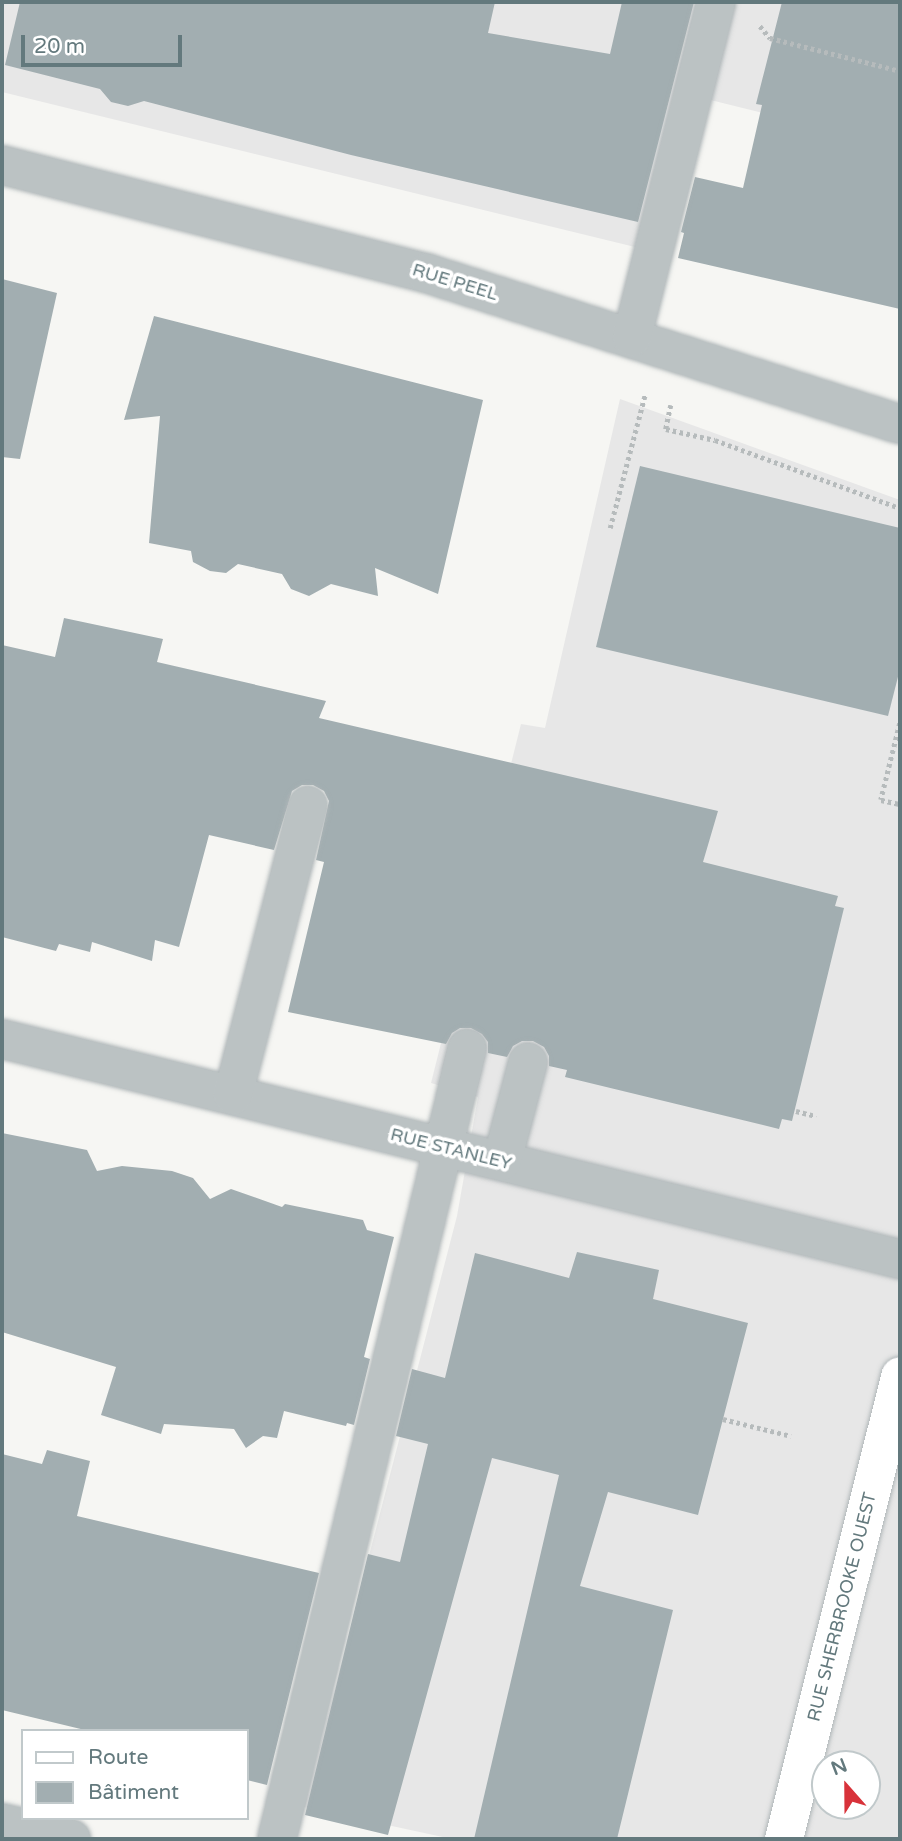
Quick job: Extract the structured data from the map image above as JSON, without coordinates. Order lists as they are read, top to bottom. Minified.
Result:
{"streets":{"main road":["RUE SHERBROOKE OUEST"],"street":["RUE PEEL","RUE STANLEY"]},"legend":["Route","Bâtiment"],"scale_bar":"20 m","north":"top"}
